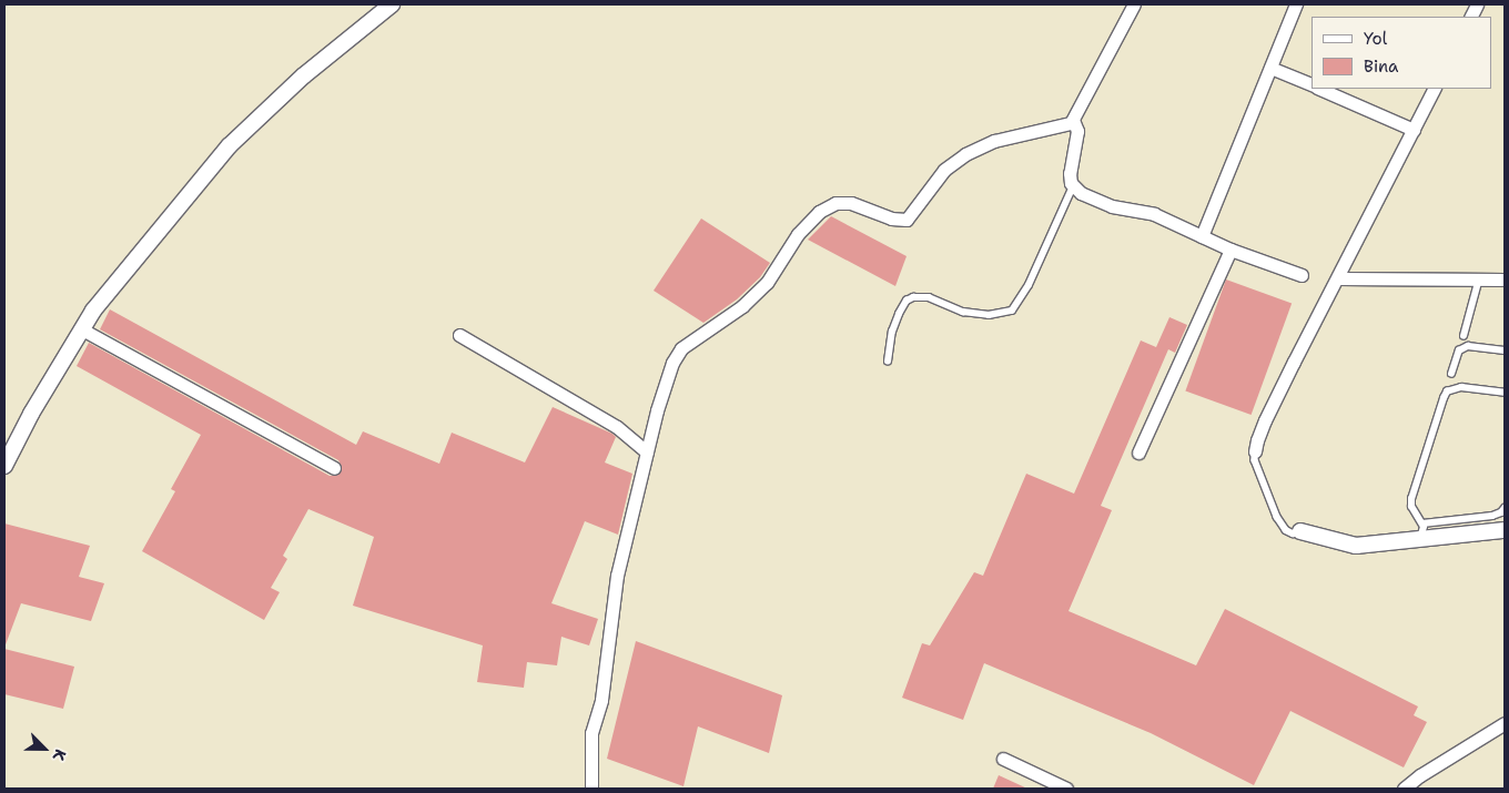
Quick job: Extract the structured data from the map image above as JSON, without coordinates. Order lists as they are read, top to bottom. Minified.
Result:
{"legend":["Yol","Bina"],"north":"bottom right"}
